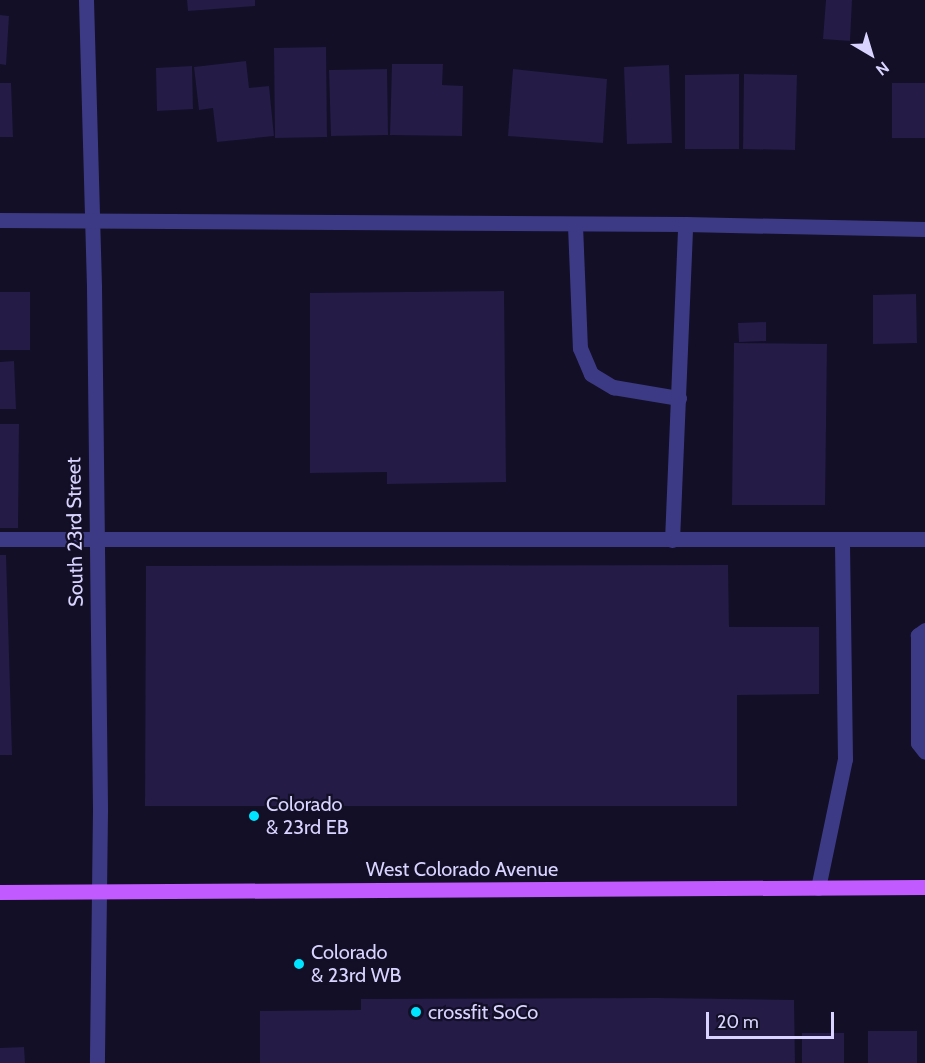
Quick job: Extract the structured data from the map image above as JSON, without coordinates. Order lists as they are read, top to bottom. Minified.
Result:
{"streets":{"main road":["West Colorado Avenue"],"street":["South 23rd Street"]},"crossings":[["South 23rd Street","West Colorado Avenue"]],"places":["Colorado & 23rd EB","Colorado & 23rd WB","crossfit SoCo"],"scale_bar":"20 m","north":"bottom right"}
